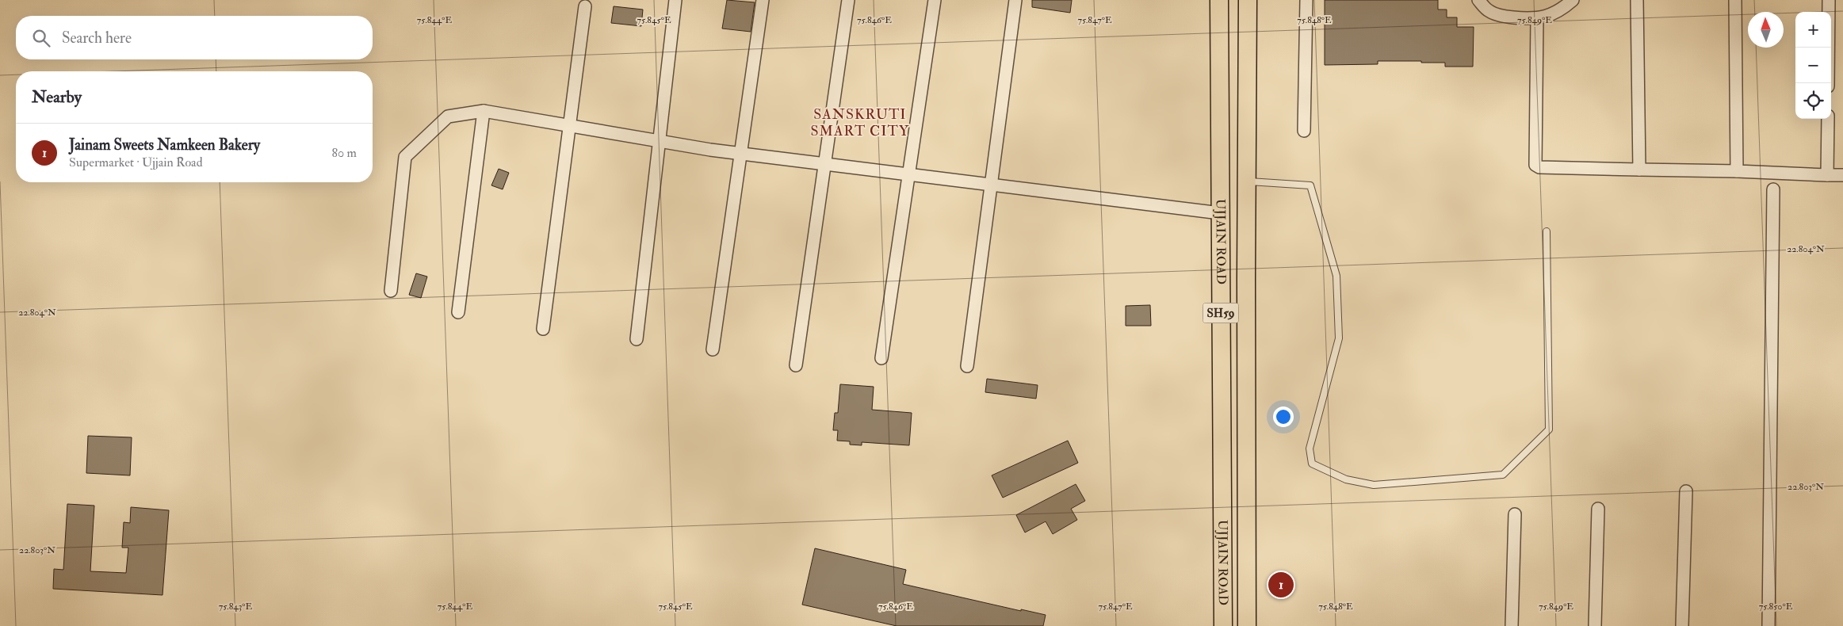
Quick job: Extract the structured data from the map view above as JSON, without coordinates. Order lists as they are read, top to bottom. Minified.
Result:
{"streets":{"main road":["UJJAIN ROAD","SH59"]},"districts":["SANSKRUTI SMART CITY"],"north":"top","page":{"map_buttons":["+","−"],"search":"Search here","heading":"Nearby","list":[{"mark":"1","name":"Jainam Sweets Namkeen Bakery","note":"Supermarket · Ujjain Road","value":"80 m"}],"pins":"1"},"coordinates":["75.844°E","75.845°E","75.846°E","75.847°E","75.848°E","75.849°E","22.804°N","22.803°N","75.843°E","75.850°E"]}
